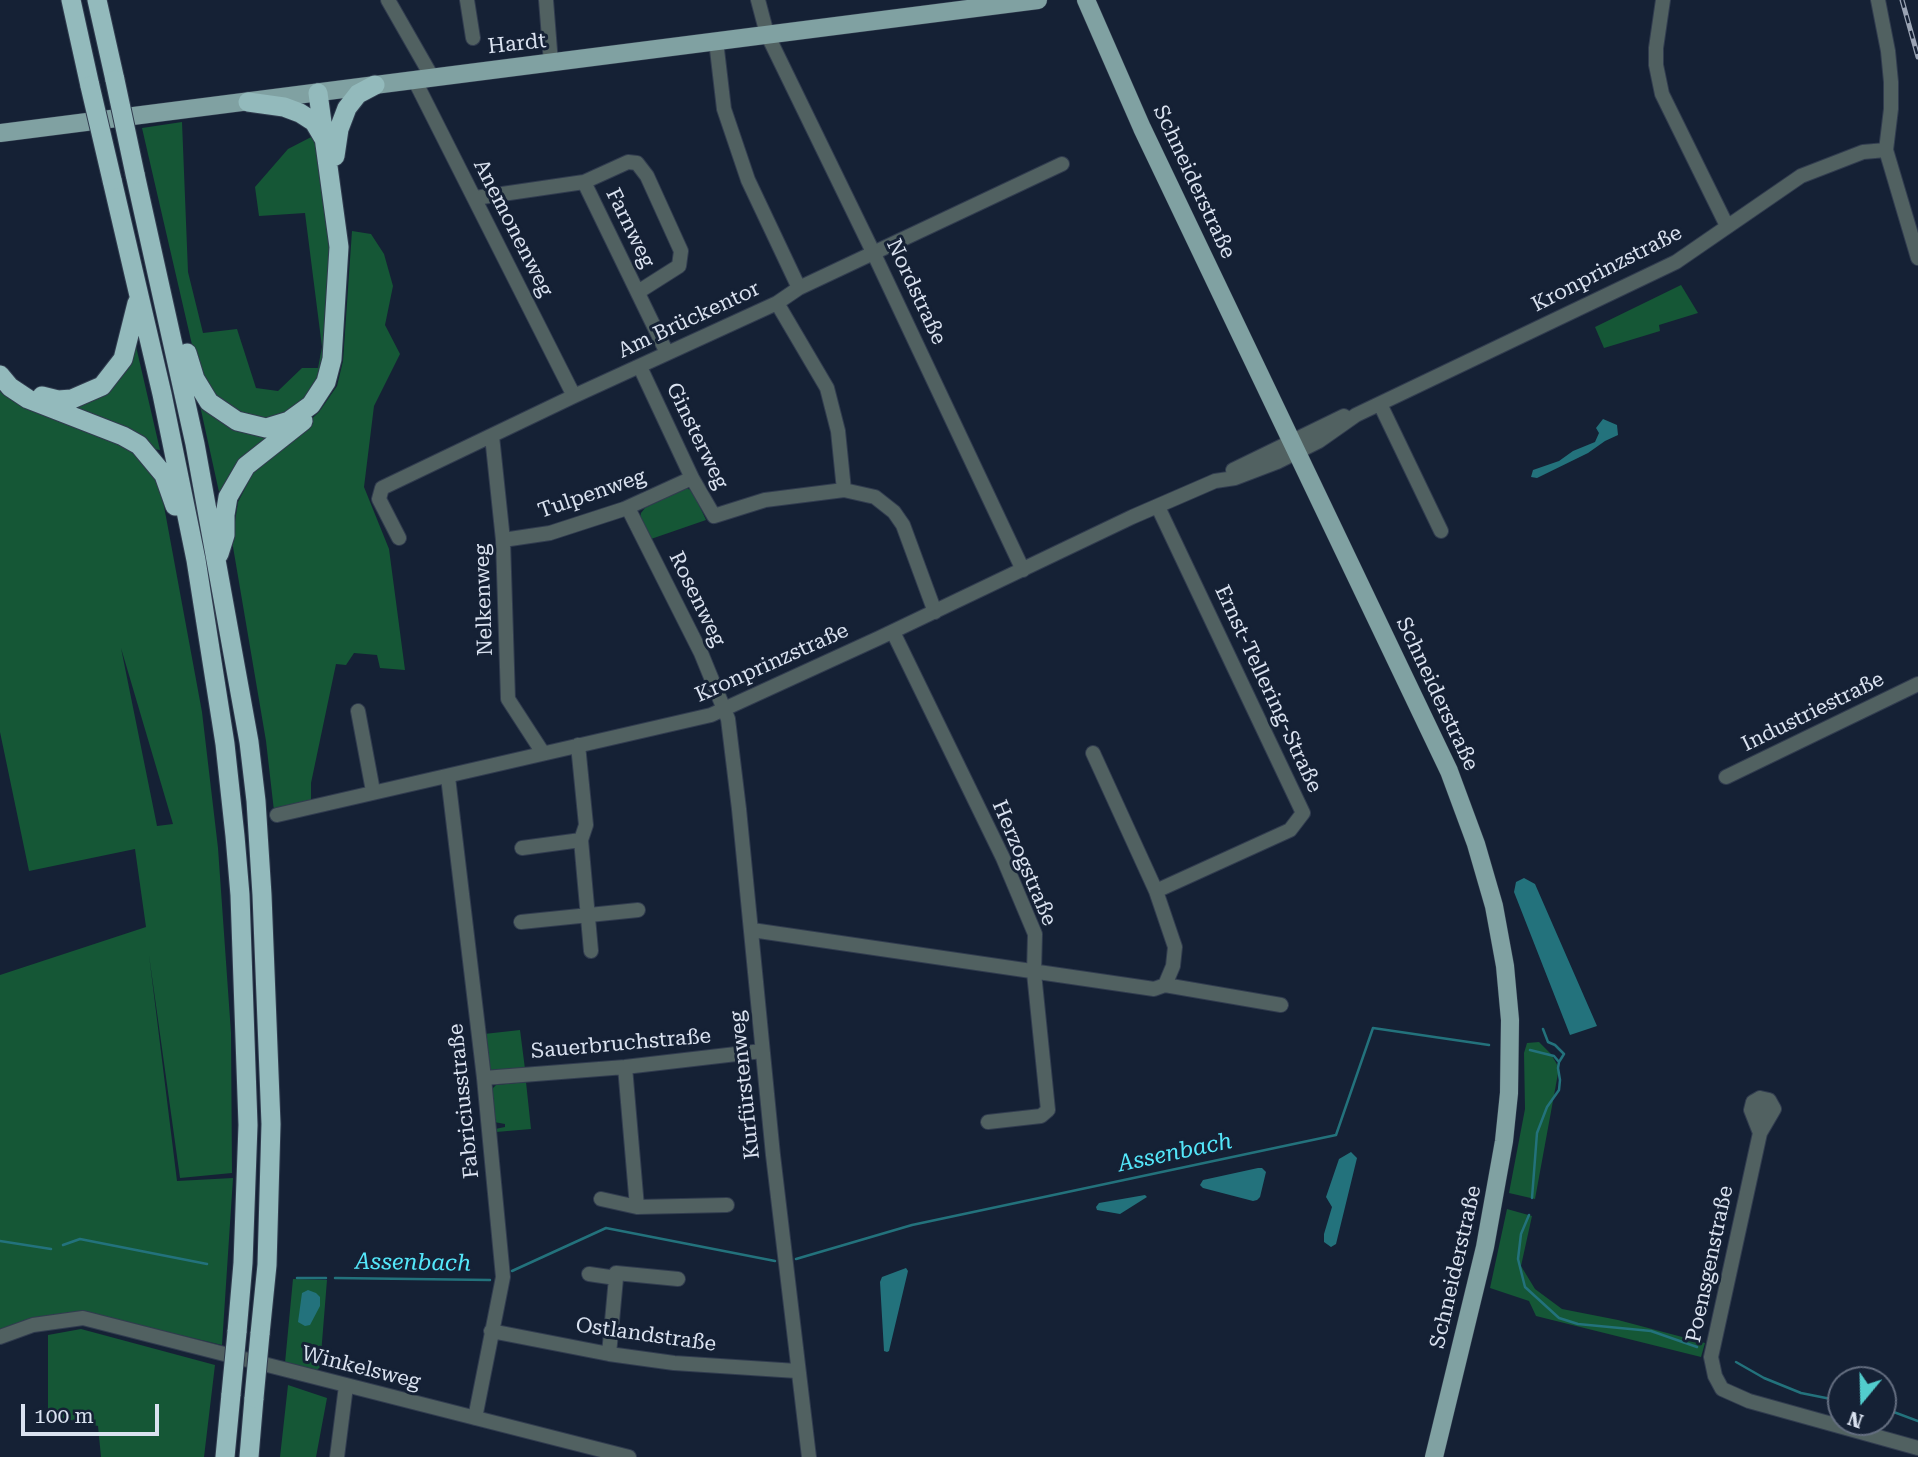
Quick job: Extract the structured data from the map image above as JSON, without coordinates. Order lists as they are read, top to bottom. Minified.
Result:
{"streets":{"main road":["Hardt","Schneiderstraße"],"street":["Anemonenweg","Farnweg","Kronprinzstraße","Nordstraße","Am Brückentor","Ginsterweg","Tulpenweg","Rosenweg","Nelkenweg","Ernst-Tellering-Straße","Industriestraße","Herzogstraße","Sauerbruchstraße","Kurfürstenweg","Fabriciusstraße","Poensgenstraße","Ostlandstraße","Winkelsweg"]},"crossings":[["Hardt","Anemonenweg"],["Hardt","Nordstraße"],["Schneiderstraße","Kronprinzstraße"],["Anemonenweg","Farnweg"],["Anemonenweg","Am Brückentor"],["Farnweg","Am Brückentor"],["Kronprinzstraße","Nordstraße"],["Kronprinzstraße","Rosenweg"],["Kronprinzstraße","Nelkenweg"],["Kronprinzstraße","Ernst-Tellering-Straße"],["Kronprinzstraße","Herzogstraße"],["Kronprinzstraße","Kurfürstenweg"],["Kronprinzstraße","Fabriciusstraße"],["Nordstraße","Am Brückentor"],["Am Brückentor","Ginsterweg"],["Am Brückentor","Nelkenweg"],["Ginsterweg","Tulpenweg"],["Tulpenweg","Rosenweg"],["Tulpenweg","Nelkenweg"],["Rosenweg","Kurfürstenweg"],["Sauerbruchstraße","Kurfürstenweg"],["Sauerbruchstraße","Fabriciusstraße"],["Kurfürstenweg","Ostlandstraße"],["Fabriciusstraße","Ostlandstraße"],["Fabriciusstraße","Winkelsweg"]],"water":["Assenbach"],"scale_bar":"100 m","north":"bottom"}
